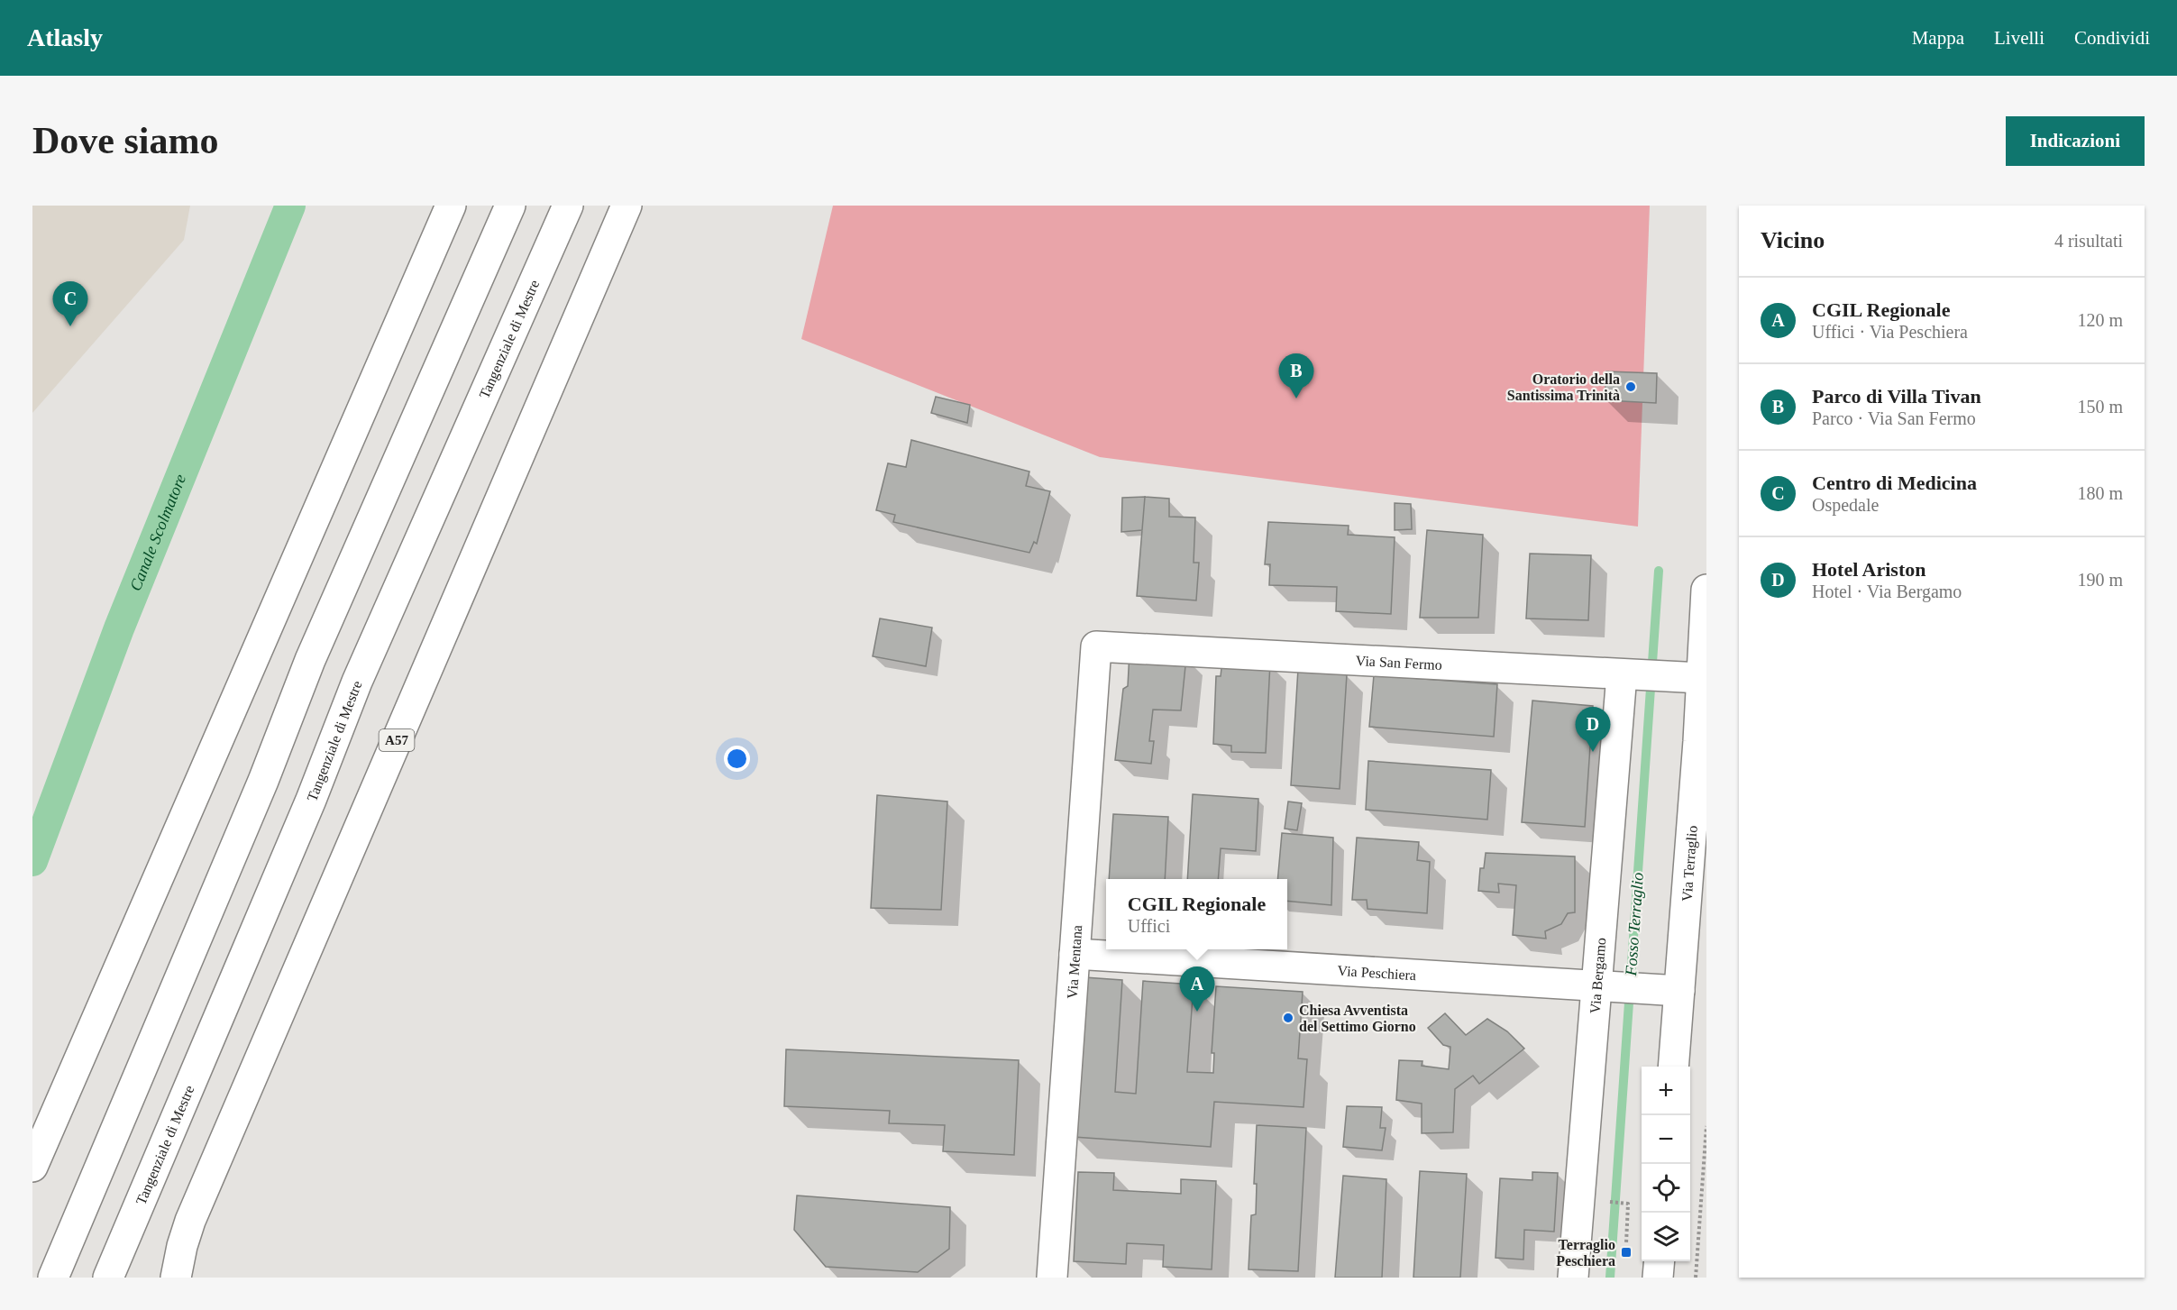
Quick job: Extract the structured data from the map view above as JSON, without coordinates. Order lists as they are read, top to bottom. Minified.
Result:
{"streets":{"main road":["Tangenziale di Mestre","Via San Fermo","A57","Via Terraglio","Via Mentana","Via Peschiera","Via Bergamo"]},"crossings":[["Via San Fermo","Via Terraglio"],["Via San Fermo","Via Mentana"],["Via San Fermo","Via Bergamo"],["Via Terraglio","Via Peschiera"],["Via Mentana","Via Peschiera"],["Via Peschiera","Via Bergamo"]],"water":["Canale Scolmatore","Fosso Terraglio"],"places":{"other":["Oratorio della Santissima Trinità","Chiesa Avventista del Settimo Giorno"],"transit":["Terraglio Peschiera"]},"page":{"header":"Atlasly","nav":["Mappa","Livelli","Condividi"],"buttons":"Indicazioni","title":"Dove siamo","heading":["Vicino","4 risultati"],"list":[{"mark":"A","name":"CGIL Regionale","note":"Uffici · Via Peschiera","value":"120 m"},{"mark":"B","name":"Parco di Villa Tivan","note":"Parco · Via San Fermo","value":"150 m"},{"mark":"C","name":"Centro di Medicina","note":"Ospedale","value":"180 m"},{"mark":"D","name":"Hotel Ariston","note":"Hotel · Via Bergamo","value":"190 m"}],"pins":["C","B","D","A"],"popup":["CGIL Regionale","Uffici"],"map_buttons":["+","−"]}}
